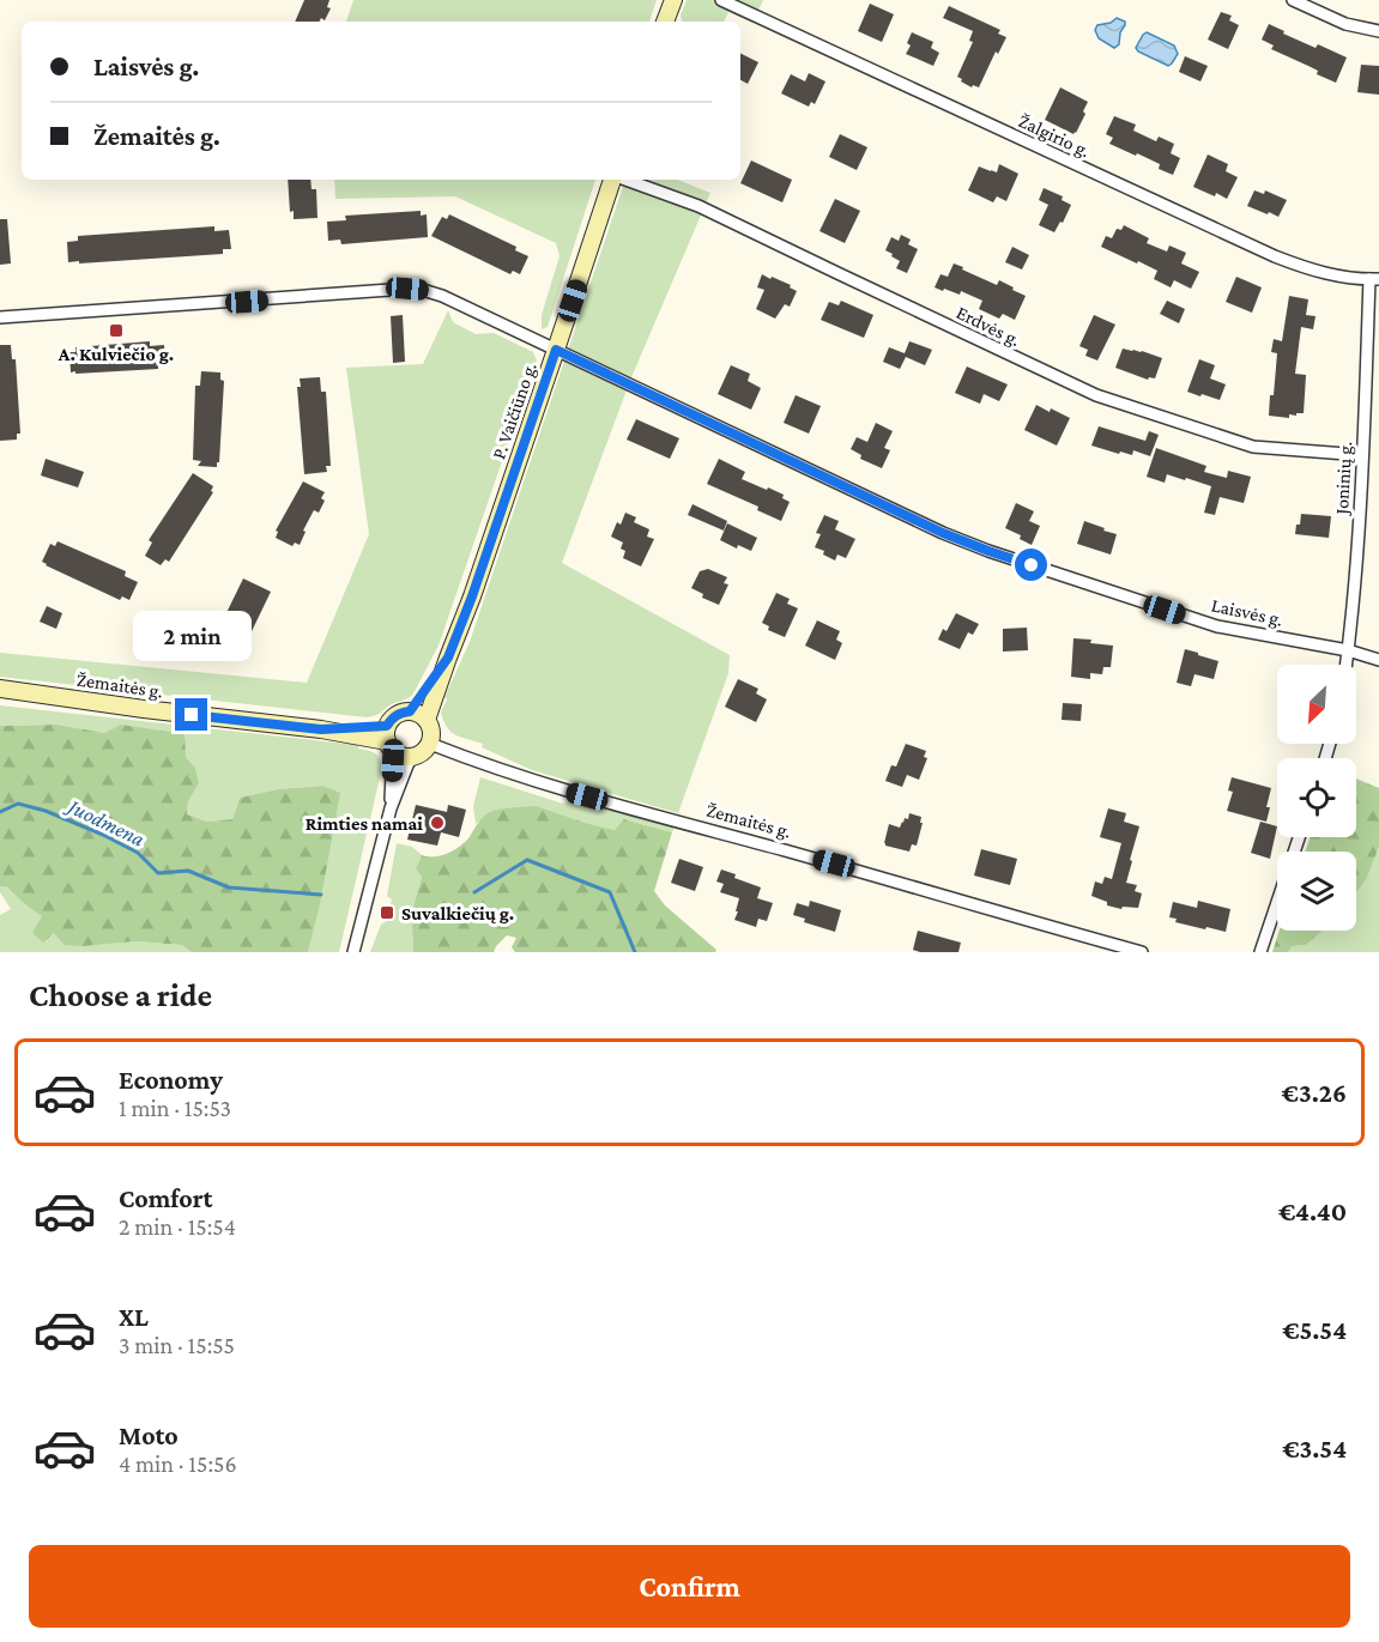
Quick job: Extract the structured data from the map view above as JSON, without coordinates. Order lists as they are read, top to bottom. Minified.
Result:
{"streets":{"main road":["P. Vaičiūno g.","Žemaitės g."],"street":["Žalgirio g.","Erdvės g.","Joninių g.","Laisvės g."]},"crossings":[["Žalgirio g.","Joninių g."],["Erdvės g.","Joninių g."],["P. Vaičiūno g.","Laisvės g."],["P. Vaičiūno g.","Žemaitės g."],["Joninių g.","Laisvės g."]],"water":["Juodmena"],"places":{"transit":["A. Kulviečio g.","Suvalkiečių g."],"other":["Rimties namai"]},"north":"bottom left","page":{"banner":["Laisvės g.","Žemaitės g."],"bubble":"2 min","heading":"Choose a ride","list":[{"name":"Economy","note":"1 min · 15:53","value":"€3.26"},{"name":"Comfort","note":"2 min · 15:54","value":"€4.40"},{"name":"XL","note":"3 min · 15:55","value":"€5.54"},{"name":"Moto","note":"4 min · 15:56","value":"€3.54"}],"buttons":"Confirm"}}
